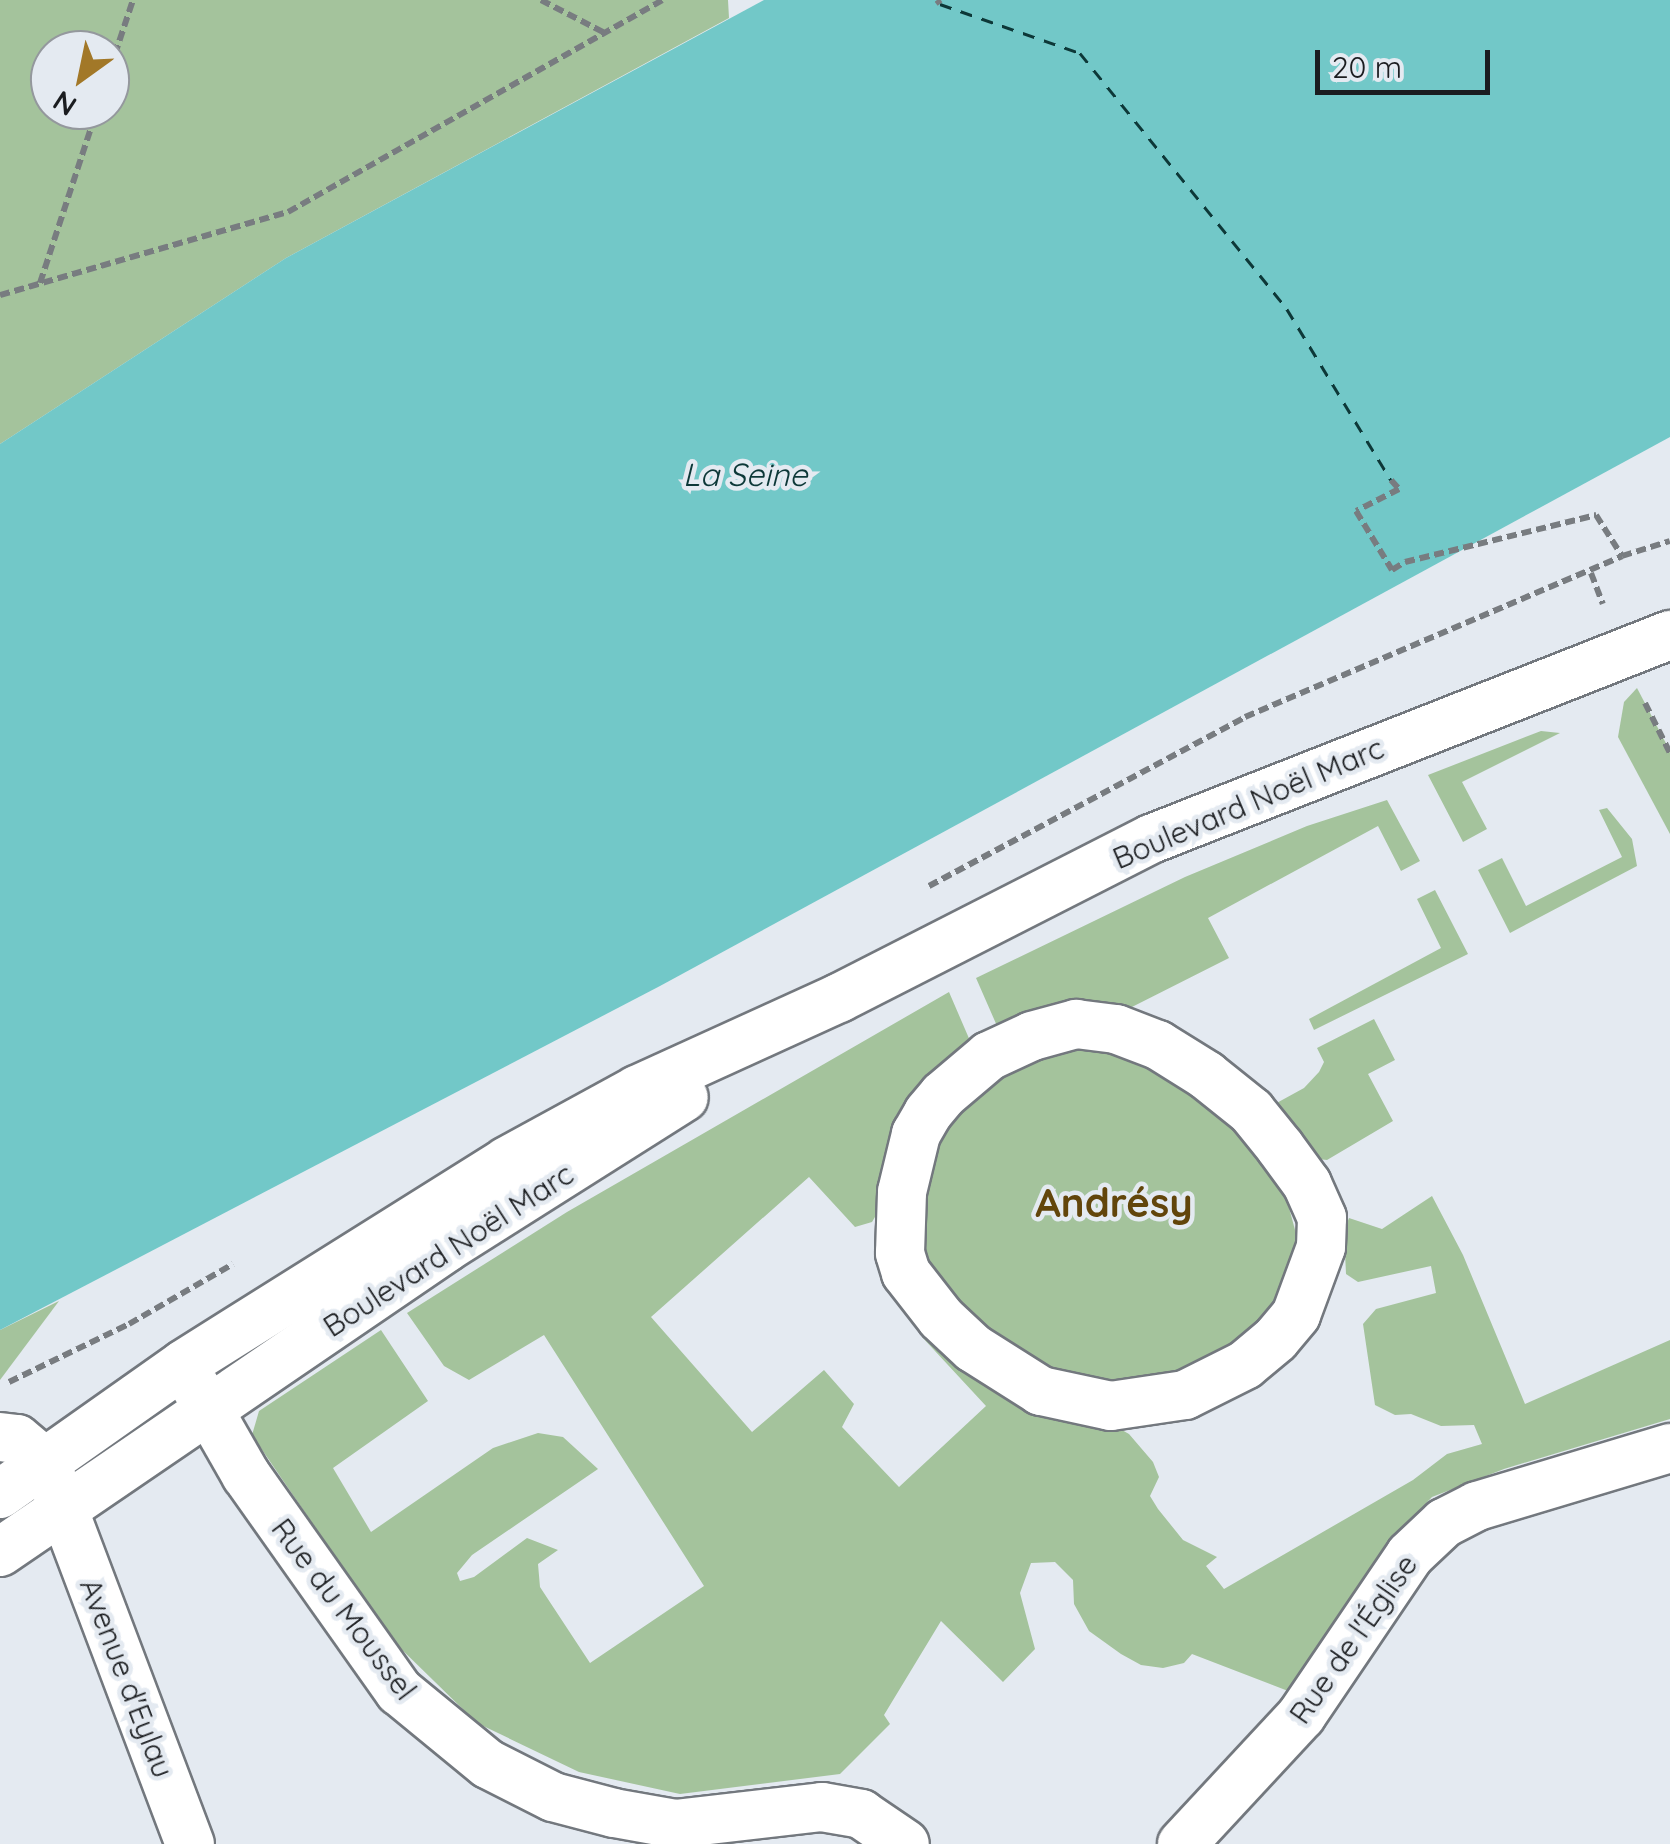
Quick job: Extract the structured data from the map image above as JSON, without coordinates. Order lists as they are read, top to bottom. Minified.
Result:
{"streets":{"street":["Boulevard Noël Marc","Rue du Moussel","Rue de l'Église","Avenue d'Eylau"]},"crossings":[["Boulevard Noël Marc","Rue du Moussel"],["Boulevard Noël Marc","Avenue d'Eylau"]],"districts":["Andrésy"],"water":["La Seine"],"scale_bar":"20 m","north":"bottom left"}
